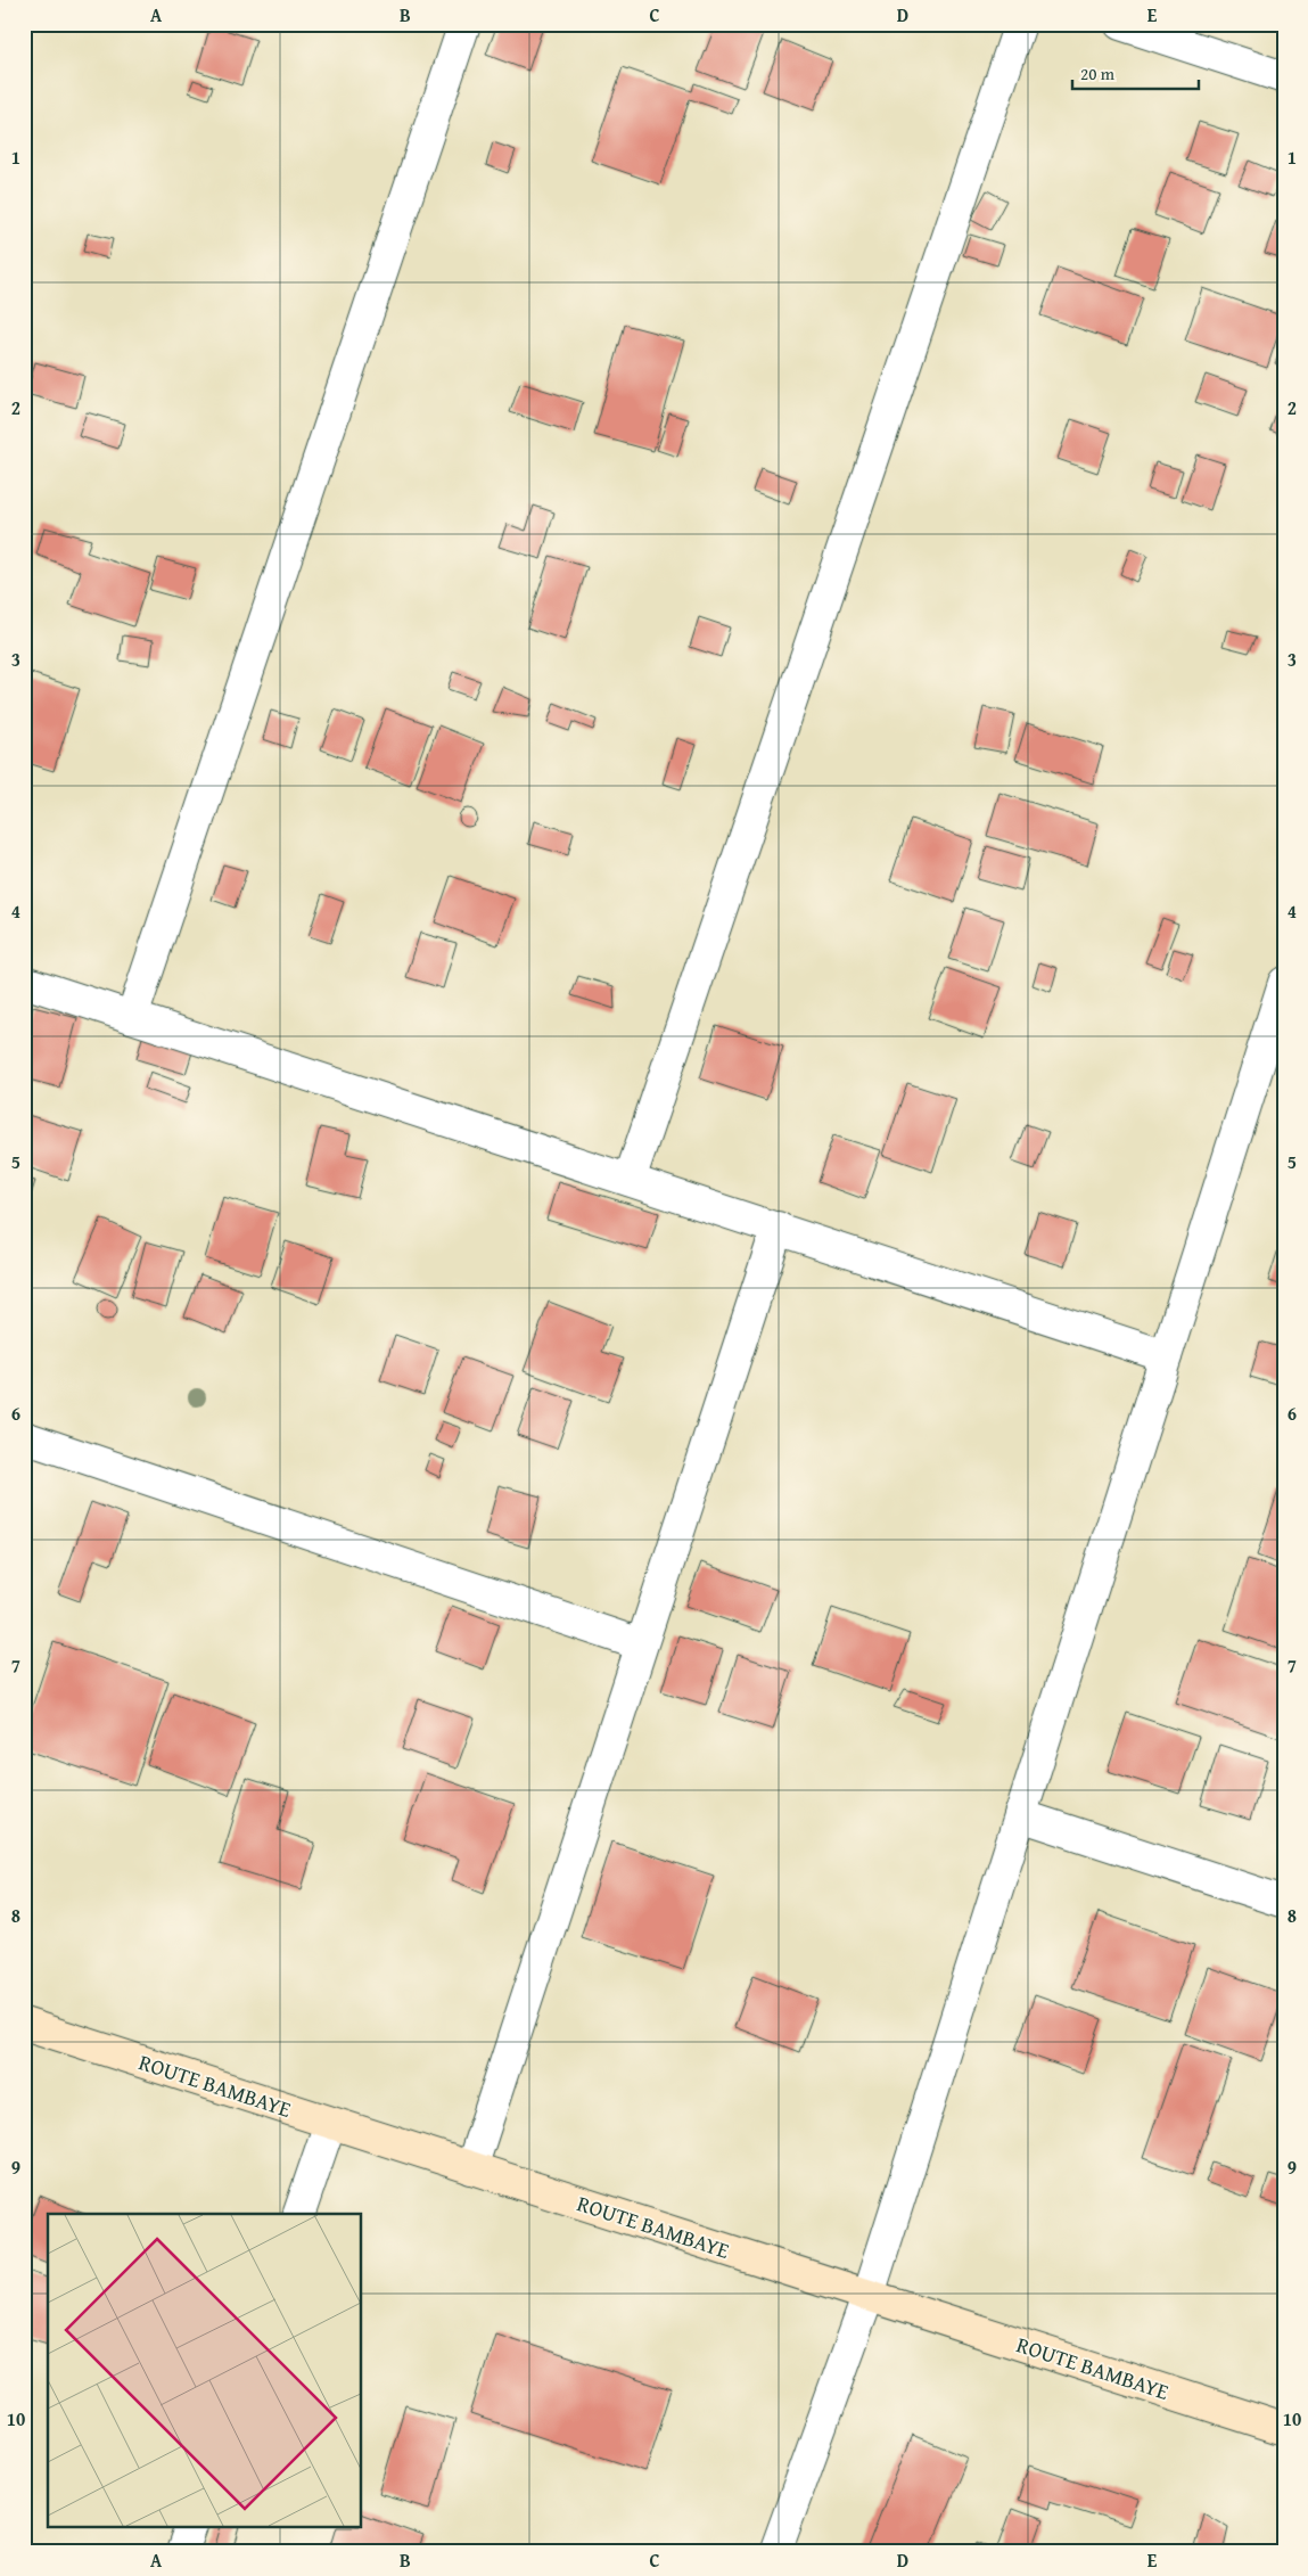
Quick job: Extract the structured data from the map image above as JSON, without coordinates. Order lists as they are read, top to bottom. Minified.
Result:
{"streets":{"street":["ROUTE BAMBAYE"]},"scale_bar":"20 m","grid":{"columns":["A","B","C","D","E"],"rows":["1","2","3","4","5","6","7","8","9","10"]}}
